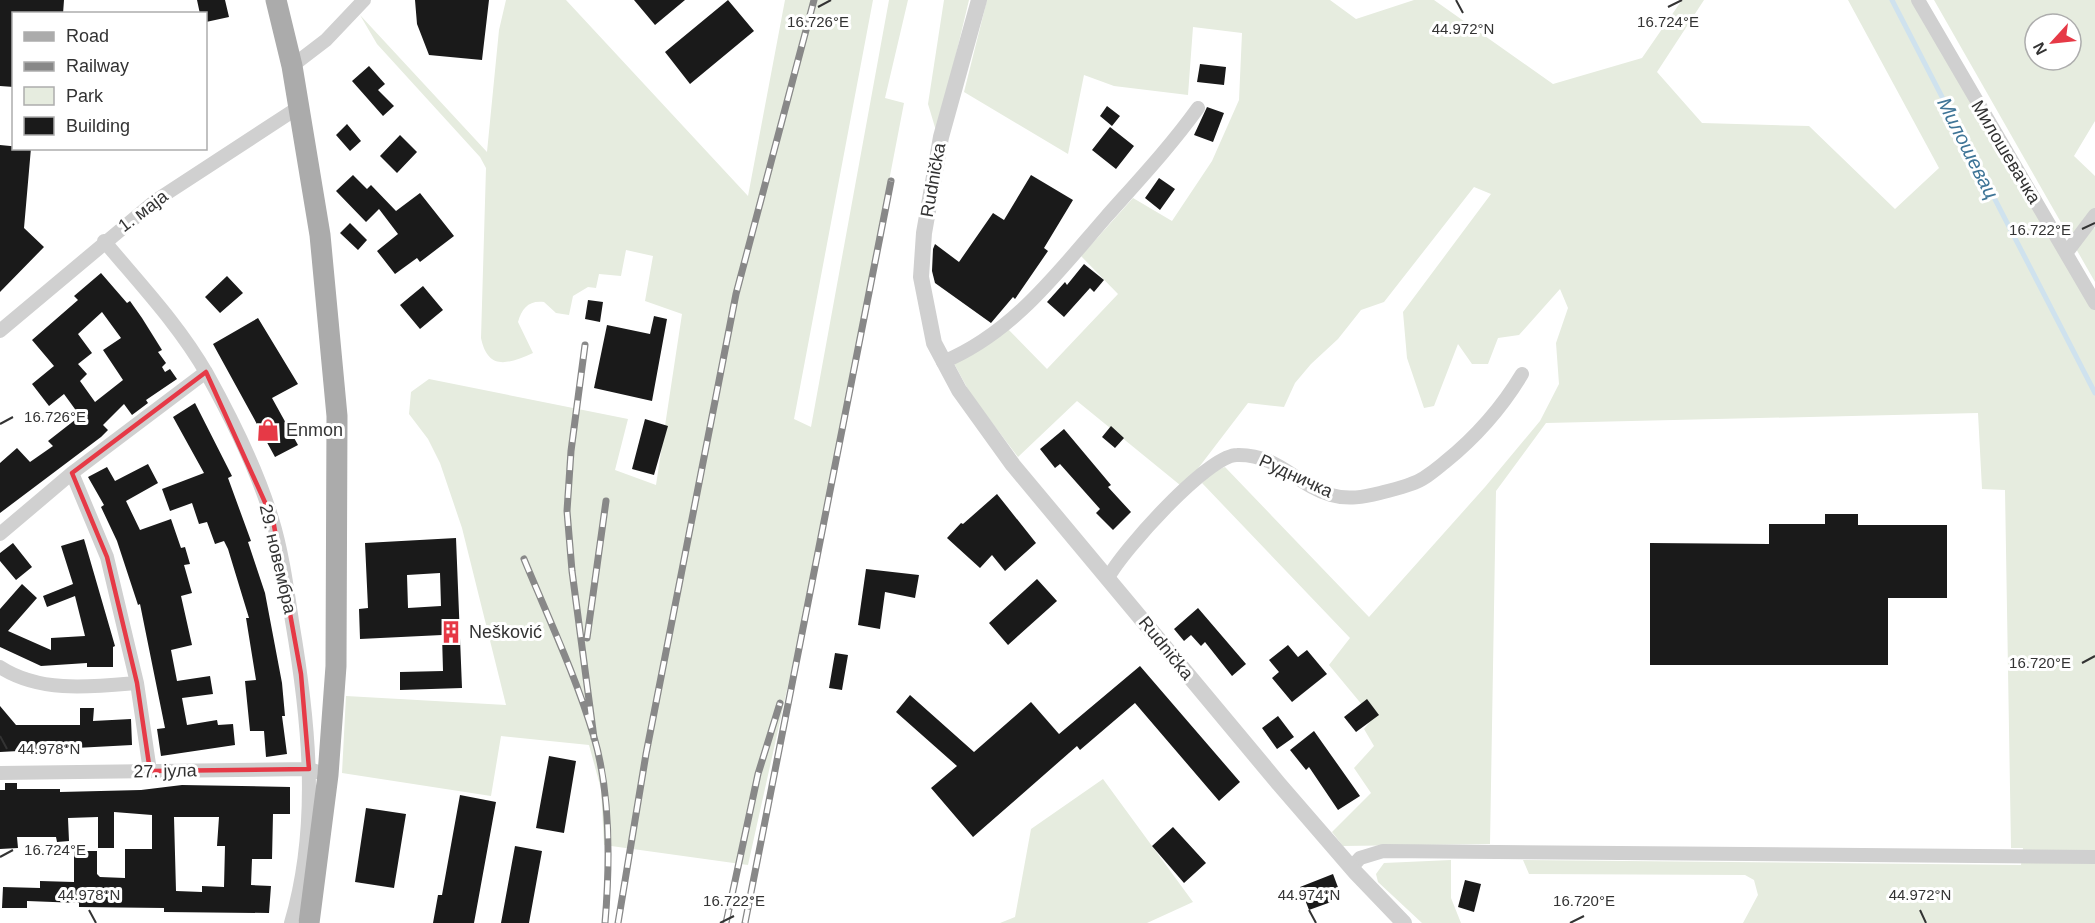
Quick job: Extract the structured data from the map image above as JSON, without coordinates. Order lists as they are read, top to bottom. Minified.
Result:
{"streets":{"street":["Милошевачка","Rudnička","1. маја","Рудничка","29. новембра","27. јула"]},"crossings":[["Rudnička","Рудничка"],["1. маја","29. новембра"],["29. новембра","27. јула"]],"water":["Милошевац"],"places":{"shop":["Enmon"],"building":["Nešković"]},"legend":["Road","Railway","Park","Building"],"north":"bottom left","coordinates":["16.726°E","16.724°E","44.972°N","16.722°E","16.720°E","44.978°N","44.974°N"]}
